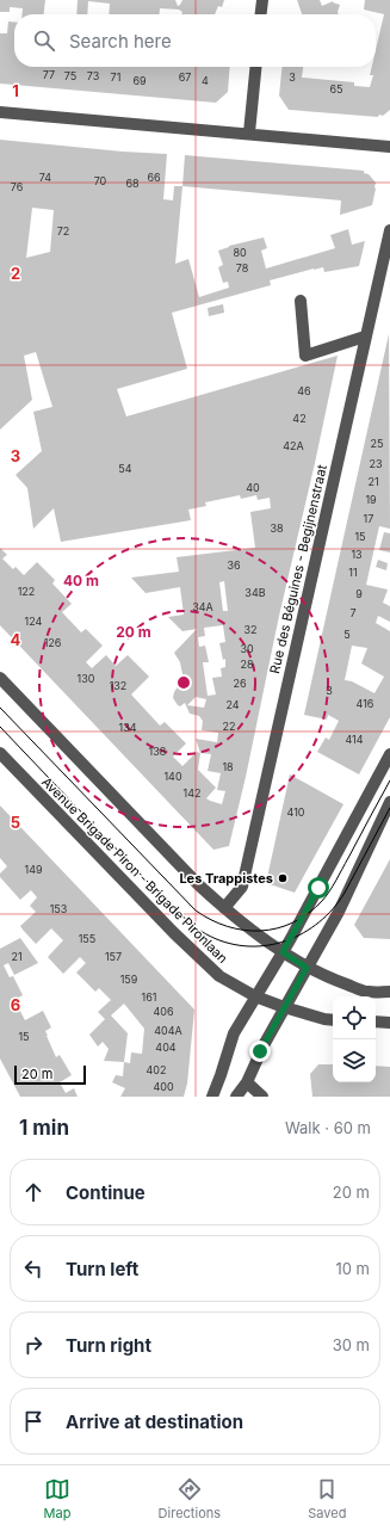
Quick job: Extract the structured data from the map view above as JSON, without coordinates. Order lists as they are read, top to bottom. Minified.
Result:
{"streets":{"street":["Rue des Béguines - Begijnenstraat","Avenue Brigade Piron - Brigade Pironlaan"]},"places":["Les Trappistes"],"house_numbers":["77","75","73","71","67","3","69","4","65","74","66","70","68","76","72","80","78","46","42","25","42A","23","54","21","40","19","17","38","15","13","36","11","122","34B","9","34A","7","124","32","5","126","30","28","130","26","132","3","416","24","22","134","414","138","18","140","142","410","149","153","155","21","157","159","161","406","404A","15","404","402","400"],"scale_bar":"20 m","page":{"search":"Search here","scale":"20 m","heading":["1 min","Walk · 60 m"],"list":[["Continue","20 m"],["Turn left","10 m"],["Turn right","30 m"],"Arrive at destination"],"nav":["Map","Directions","Saved"]},"grid":{"rows":["1","2","3","4","5","6"]},"rings":["40 m","20 m"]}
